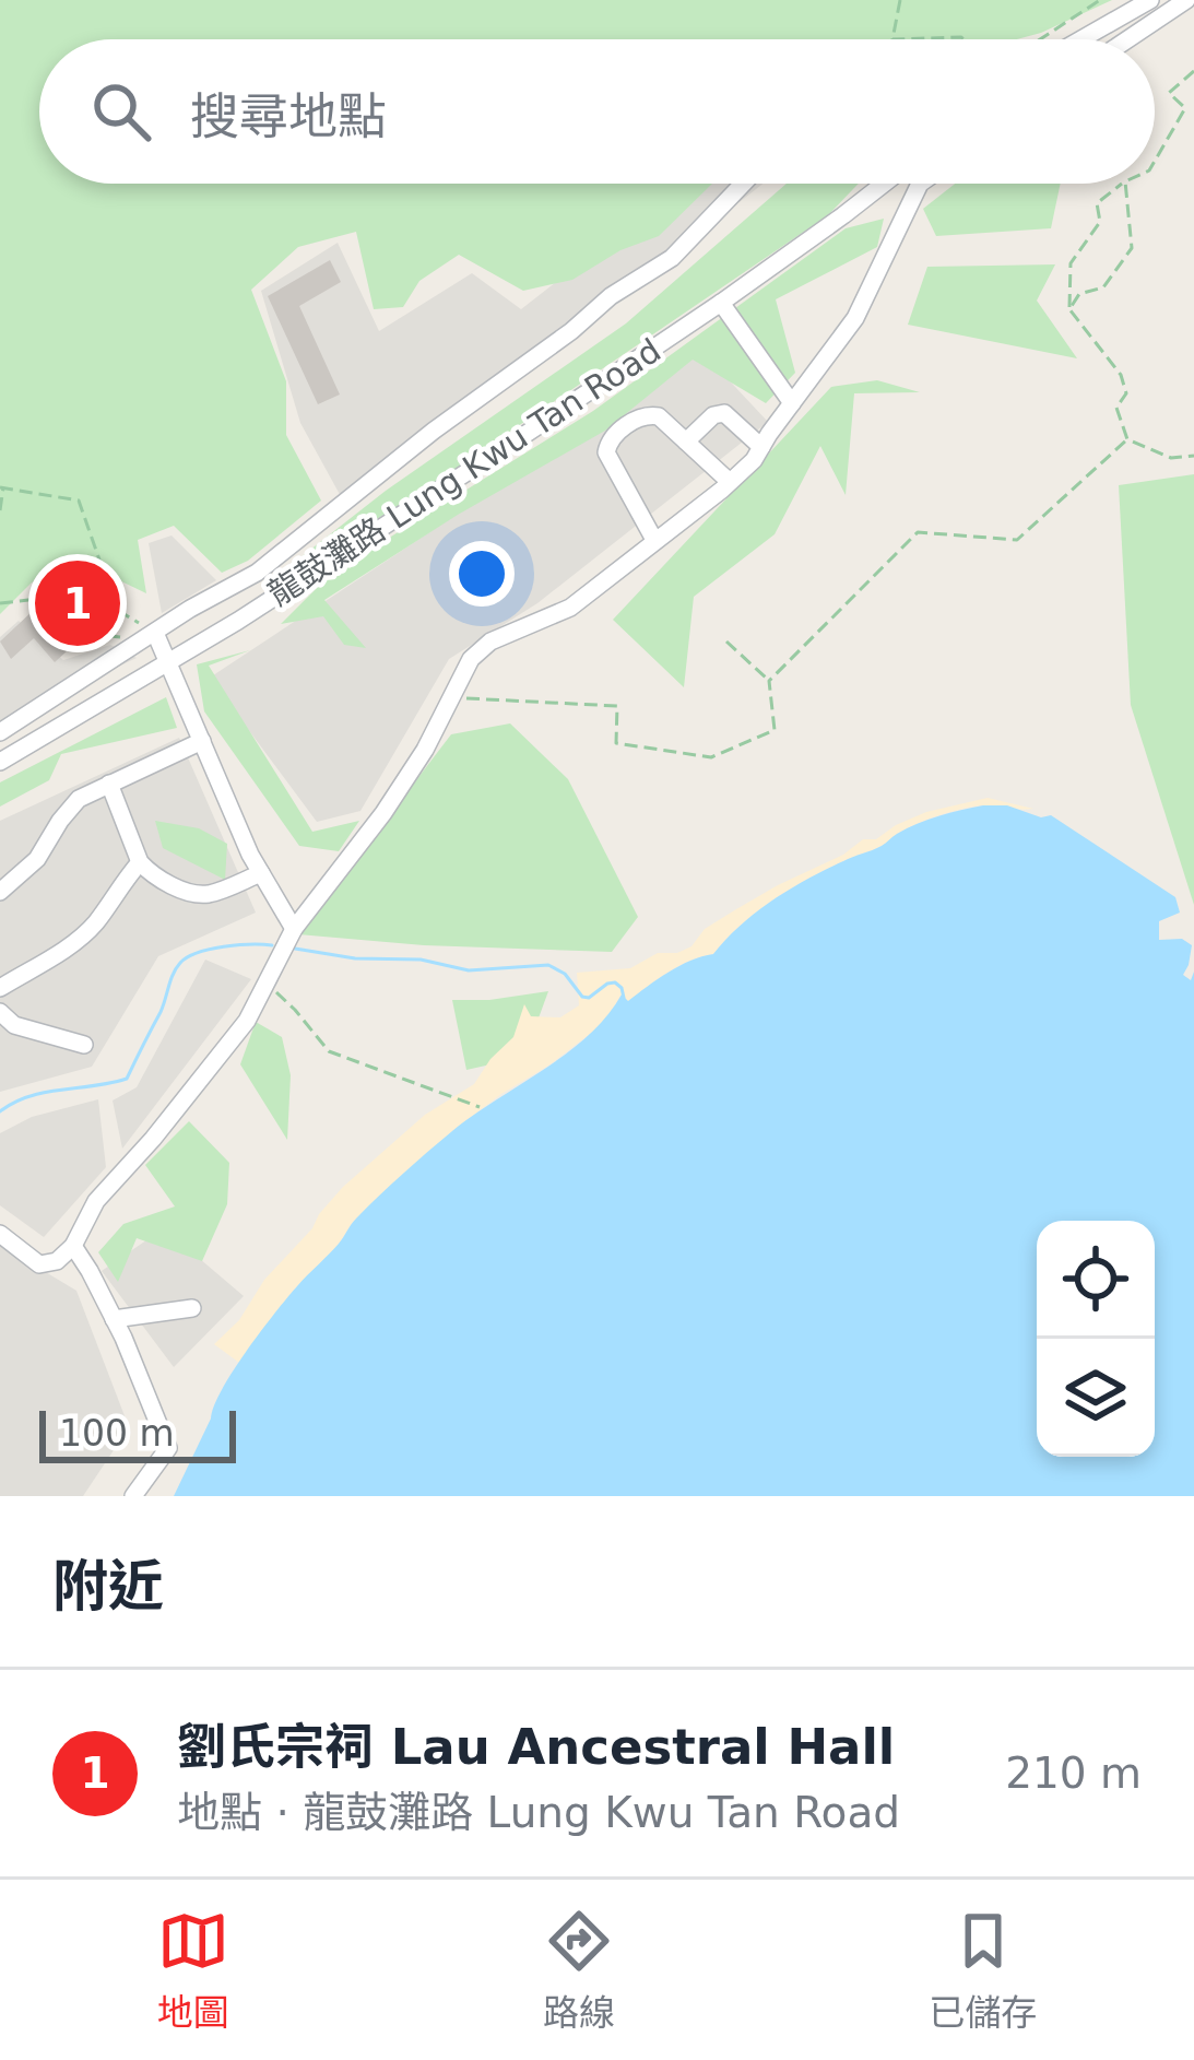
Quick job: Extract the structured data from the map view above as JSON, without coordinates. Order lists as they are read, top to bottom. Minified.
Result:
{"streets":{"street":["龍鼓灘路 Lung Kwu Tan Road"]},"scale_bar":"100 m","page":{"search":"搜尋地點","pins":"1","scale":"100 m","heading":"附近","list":[{"mark":"1","name":"劉氏宗祠 Lau Ancestral Hall","note":"地點 · 龍鼓灘路 Lung Kwu Tan Road","value":"210 m"}],"nav":["地圖","路線","已儲存"]}}
